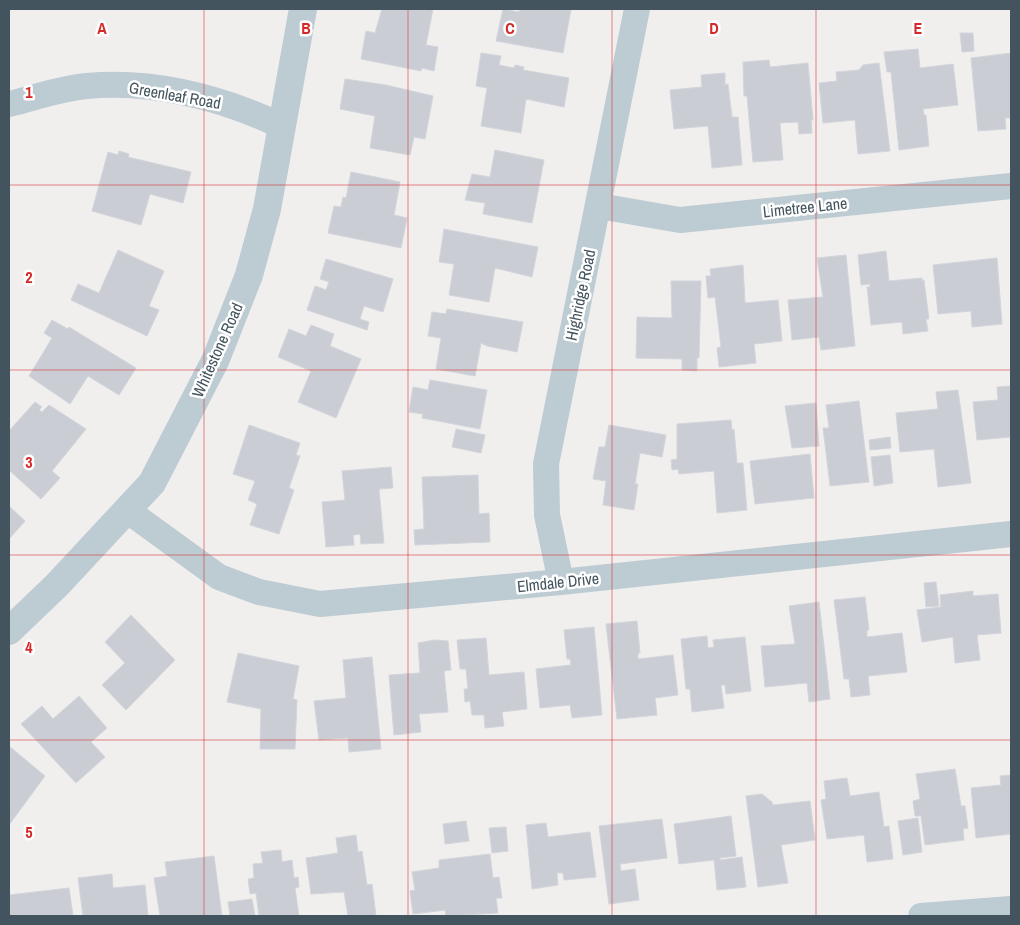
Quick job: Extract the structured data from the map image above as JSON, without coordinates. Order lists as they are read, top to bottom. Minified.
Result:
{"streets":{"street":["Greenleaf Road","Limetree Lane","Highridge Road","Whitestone Road","Elmdale Drive"]},"crossings":[["Greenleaf Road","Whitestone Road"],["Limetree Lane","Highridge Road"],["Highridge Road","Elmdale Drive"],["Whitestone Road","Elmdale Drive"]],"grid":{"columns":["A","B","C","D","E"],"rows":["1","2","3","4","5"]}}
